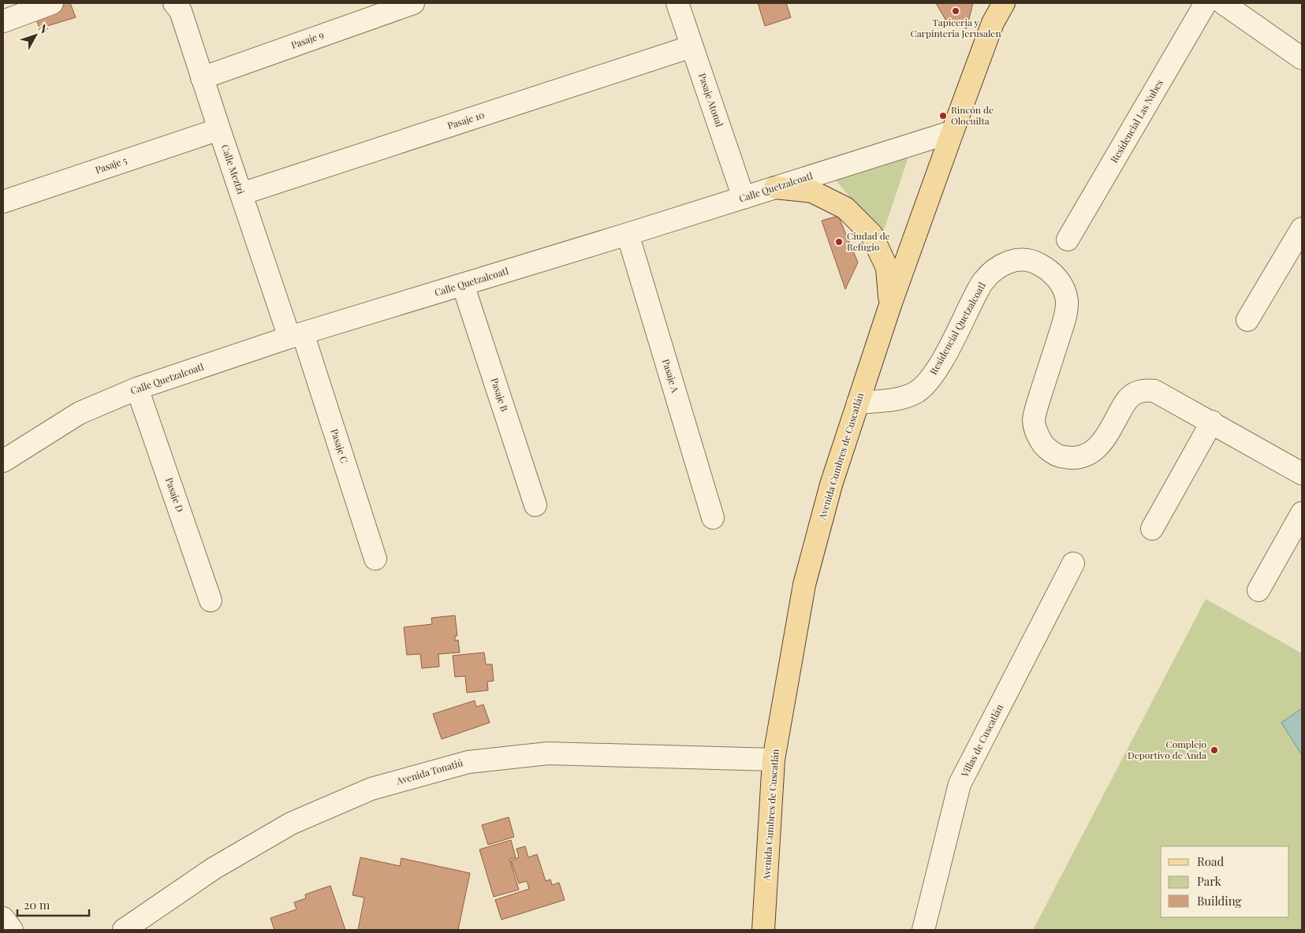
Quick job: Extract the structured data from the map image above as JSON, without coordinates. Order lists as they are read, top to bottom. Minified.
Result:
{"streets":{"main road":["Avenida Cumbres de Cuscatlán"],"street":["Pasaje 9","Pasaje Atonal","Pasaje 10","Residencial Las Nubes","Pasaje 5","Calle Meztzi","Calle Quetzalcoatl","Residencial Quetzalcoatl","Pasaje A","Pasaje B","Pasaje C","Pasaje D","Villas de Cuscatlán","Avenida Tonatiú"]},"crossings":[["Pasaje 9","Calle Meztzi"],["Pasaje Atonal","Pasaje 10"],["Pasaje Atonal","Calle Quetzalcoatl"],["Pasaje 10","Calle Meztzi"],["Pasaje 5","Calle Meztzi"],["Calle Meztzi","Calle Quetzalcoatl"],["Calle Meztzi","Pasaje C"],["Calle Quetzalcoatl","Pasaje A"],["Calle Quetzalcoatl","Pasaje B"],["Calle Quetzalcoatl","Pasaje C"],["Calle Quetzalcoatl","Avenida Cumbres de Cuscatlán"],["Calle Quetzalcoatl","Pasaje D"],["Residencial Quetzalcoatl","Avenida Cumbres de Cuscatlán"],["Avenida Cumbres de Cuscatlán","Avenida Tonatiú"]],"places":["Tapiceria y Carpinteria Jerusalen","Rincón de Olocuilta","Ciudad de Refugio","Complejo Deportivo de Anda"],"legend":["Road","Park","Building"],"scale_bar":"20 m","north":"top right"}
